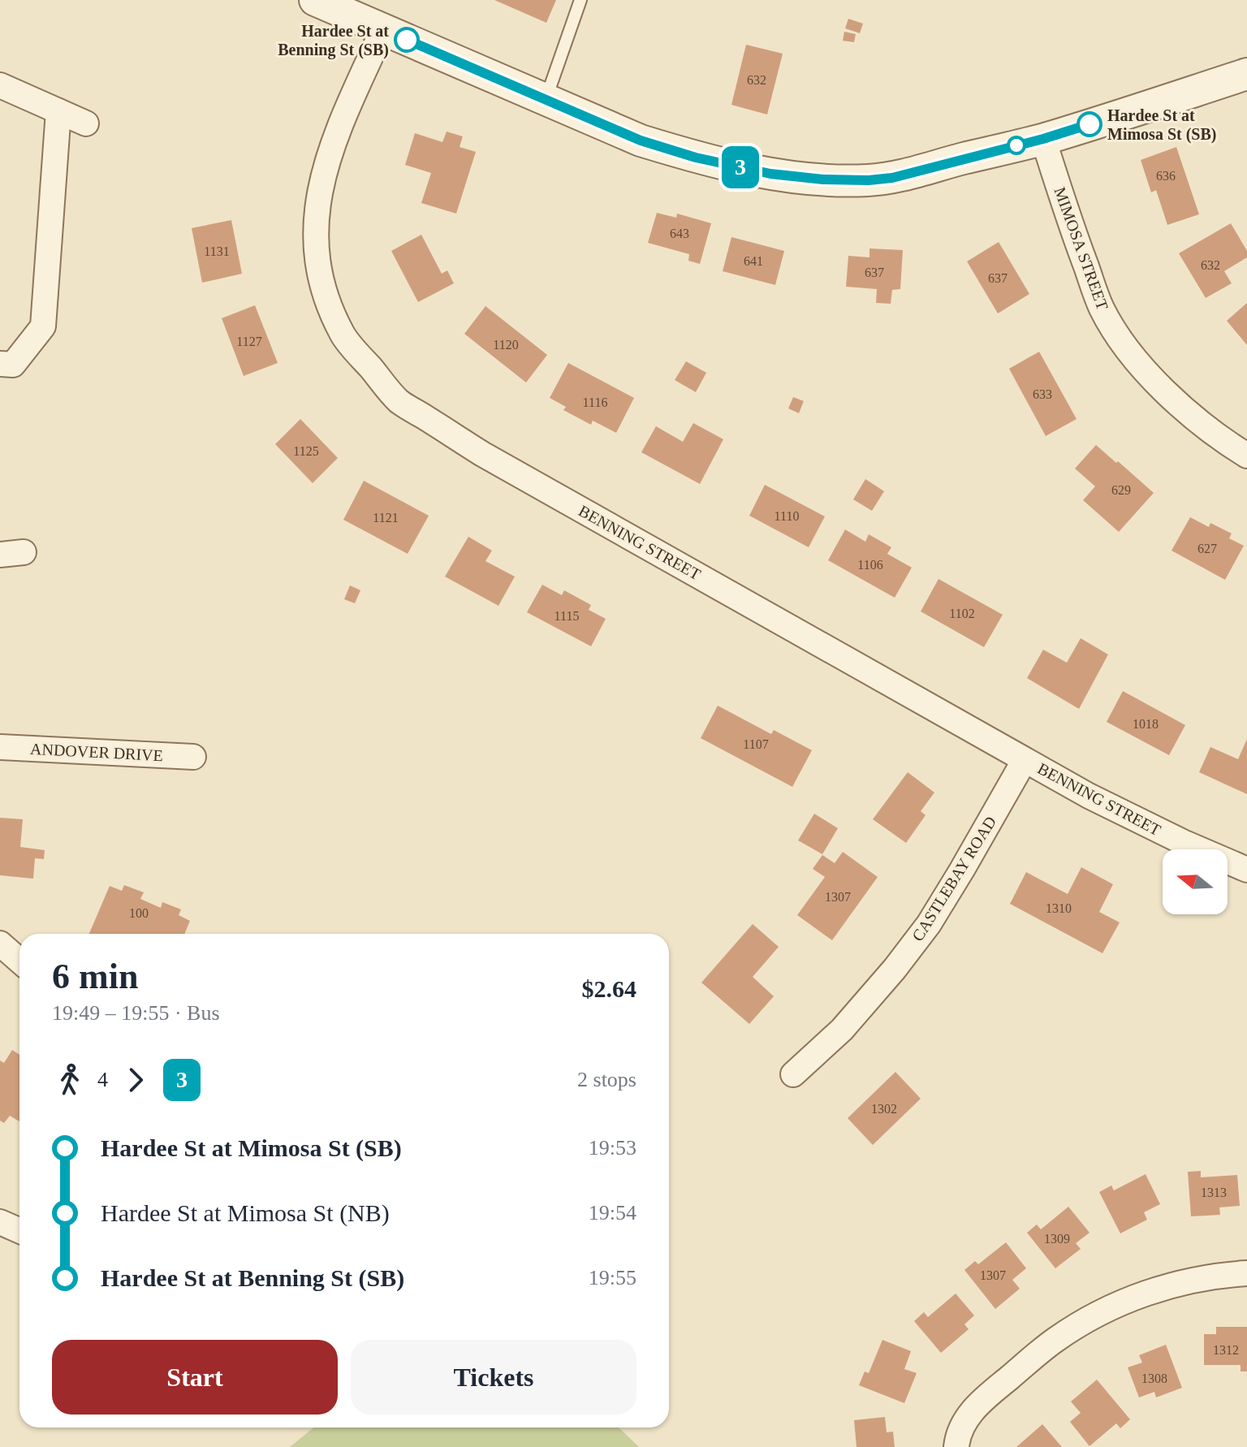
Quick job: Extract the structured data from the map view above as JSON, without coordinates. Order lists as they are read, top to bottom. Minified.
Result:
{"streets":{"street":["MIMOSA STREET","BENNING STREET","ANDOVER DRIVE","CASTLEBAY ROAD"]},"crossings":[["BENNING STREET","CASTLEBAY ROAD"]],"places":["Hardee St at Benning St (SB)","Hardee St at Mimosa St (SB)"],"lines":["bus line 3"],"house_numbers":["632","636","643","1131","641","632","637","637","1127","1120","633","1116","1125","629","1110","1121","627","1106","1102","1115","1018","1107","1307","1310","100","1302","1313","1309","1307","1312","1308"],"north":"left","page":{"on_map":"3","heading":["6 min","19:49 – 19:55 · Bus","$2.64"],"legs":["4","3","2 stops"],"list":[{"name":"Hardee St at Mimosa St (SB)","value":"19:53"},{"name":"Hardee St at Mimosa St (NB)","value":"19:54"},{"name":"Hardee St at Benning St (SB)","value":"19:55"}],"buttons":["Start","Tickets"]}}
